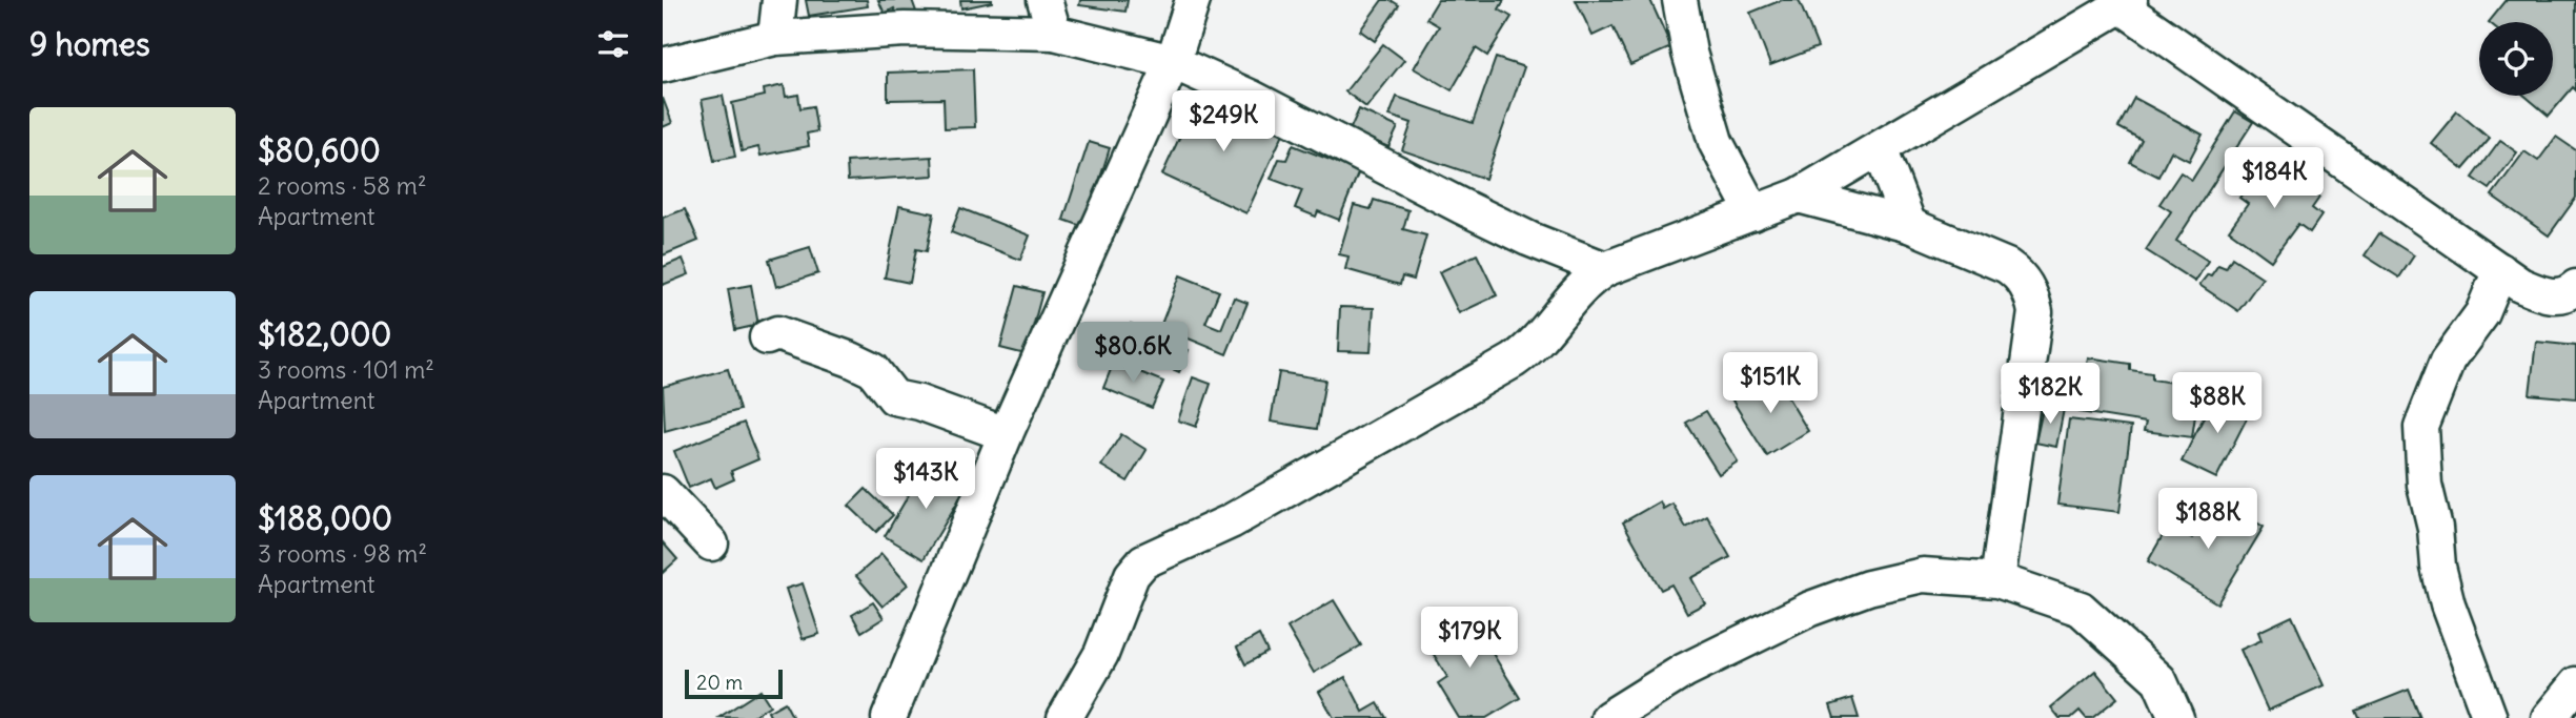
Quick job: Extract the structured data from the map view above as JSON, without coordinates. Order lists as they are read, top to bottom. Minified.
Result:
{"scale_bar":"20 m","page":{"heading":"9 homes","list":[{"name":"$80,600","note":"2 rooms · 58 m² · Apartment"},{"name":"$182,000","note":"3 rooms · 101 m² · Apartment"},{"name":"$188,000","note":"3 rooms · 98 m² · Apartment"}],"price":["$249K","$184K","$80.6K","$151K","$182K","$88K","$143K","$188K","$179K"],"scale":"20 m"}}
